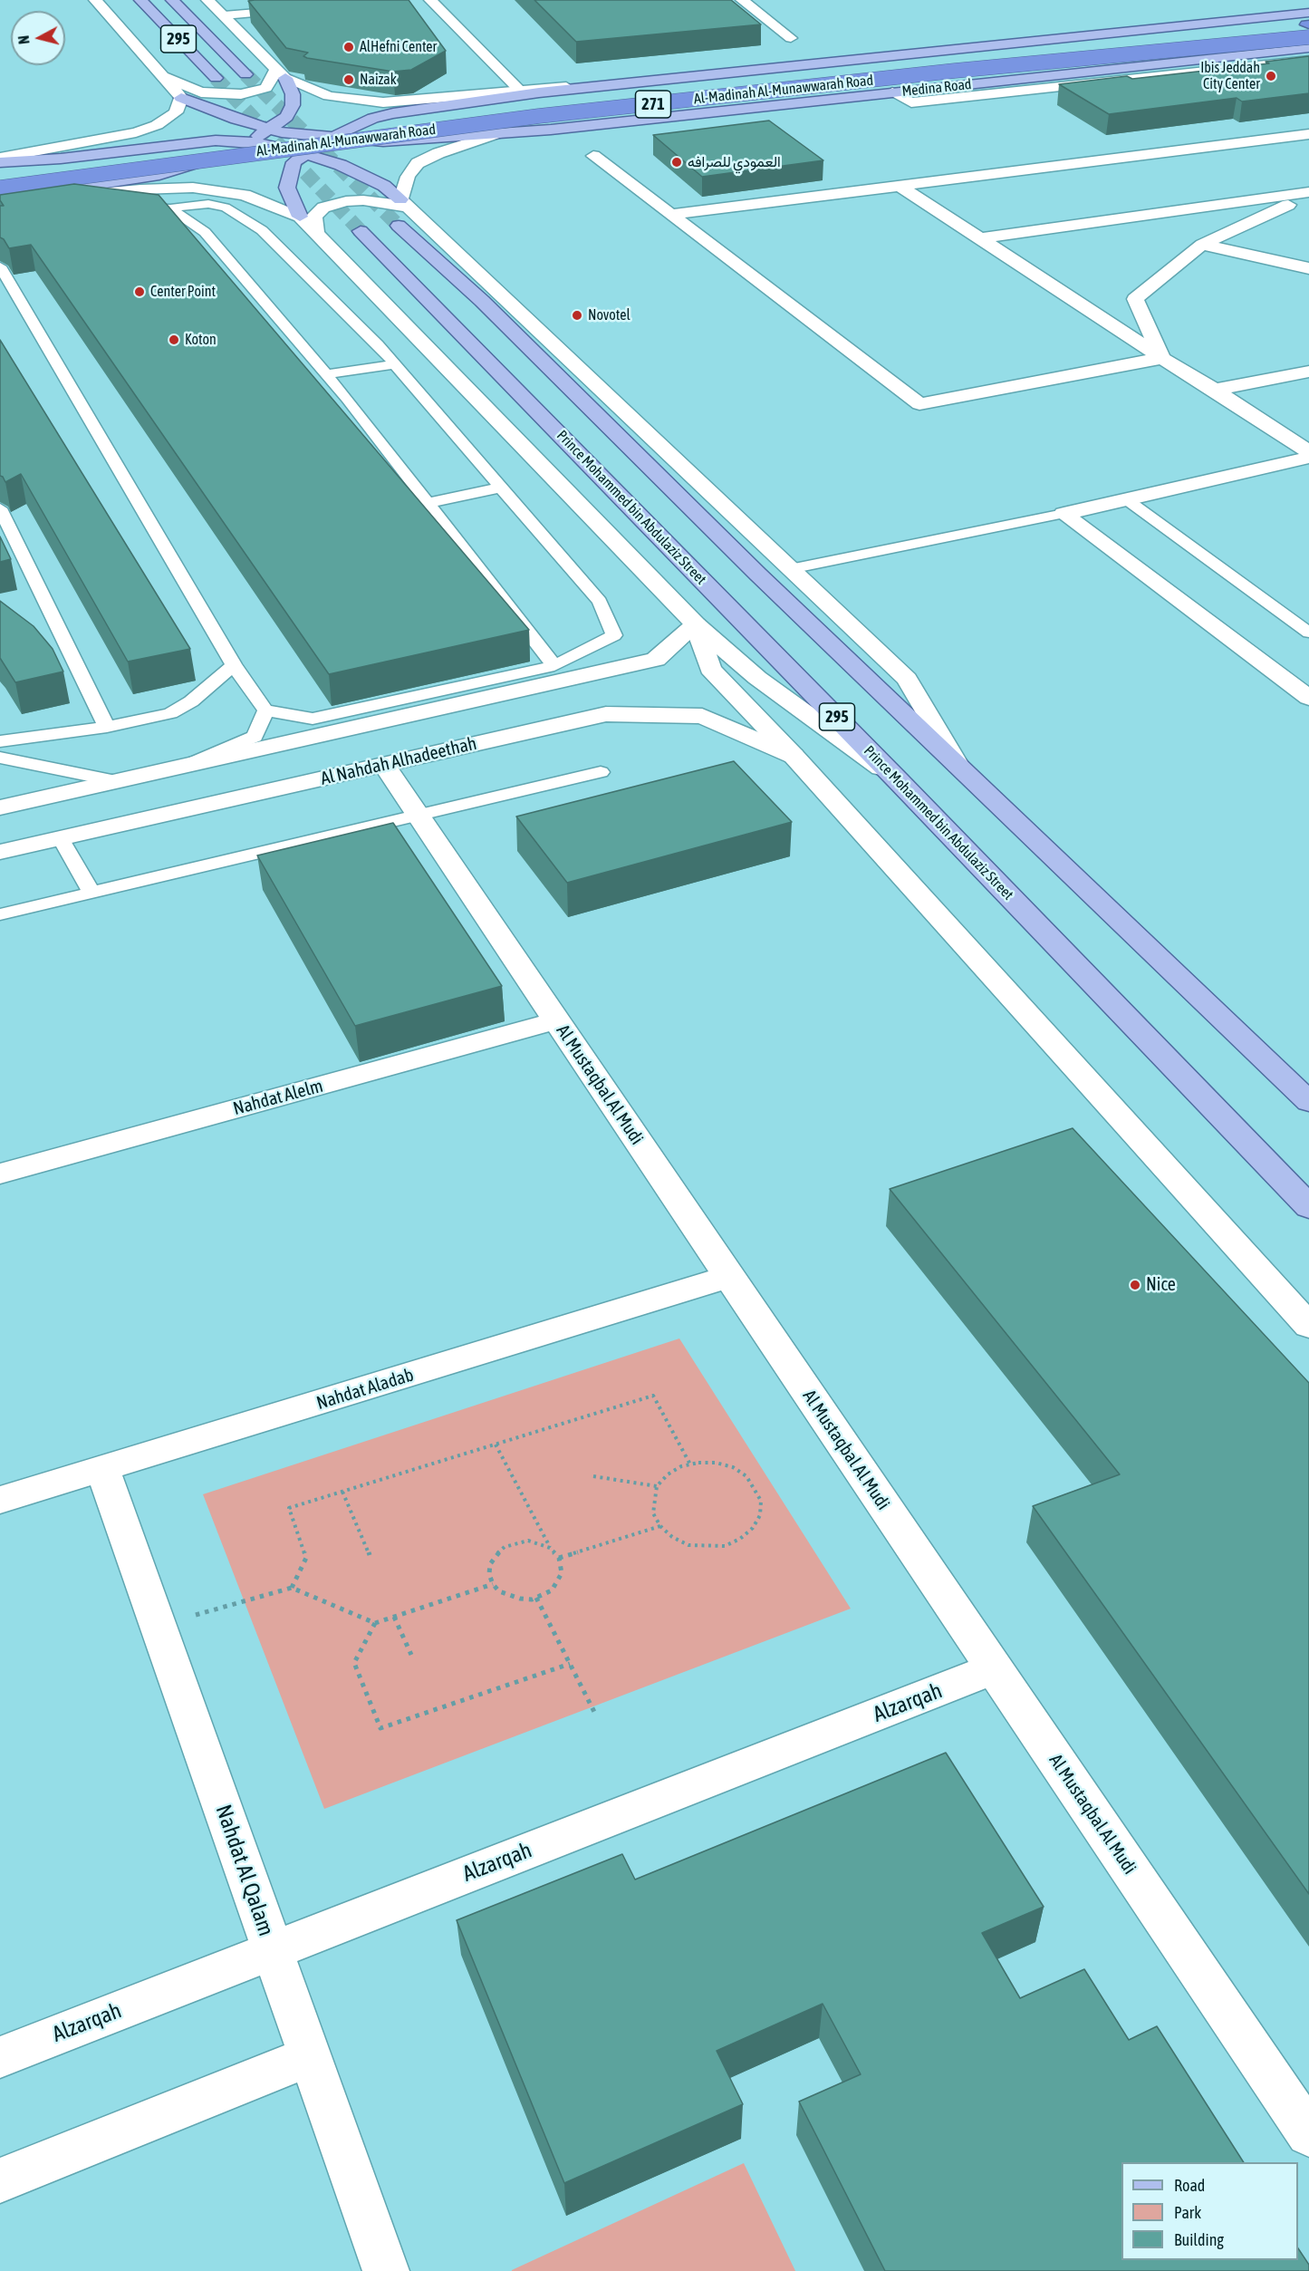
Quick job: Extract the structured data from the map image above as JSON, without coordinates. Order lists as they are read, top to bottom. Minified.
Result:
{"streets":{"highway":["Al-Madinah Al-Munawwarah Road","271"],"main road":["295","Medina Road","Prince Mohammed bin Abdulaziz Street"],"street":["Al Nahdah Alhadeethah","Al Mustaqbal Al Mudi","Nahdat Alelm","Nahdat Aladab","Alzarqah","Nahdat Al Qalam"]},"crossings":[["Al Nahdah Alhadeethah","Al Mustaqbal Al Mudi"],["Al Mustaqbal Al Mudi","Nahdat Alelm"],["Al Mustaqbal Al Mudi","Nahdat Aladab"],["Al Mustaqbal Al Mudi","Alzarqah"],["Nahdat Aladab","Nahdat Al Qalam"],["Alzarqah","Nahdat Al Qalam"]],"places":["AlHefni Center","Ibis Jeddah City Center","Naizak","العمودي للصرافه","Center Point","Novotel","Koton","Nice"],"legend":["Road","Park","Building"],"north":"left"}
